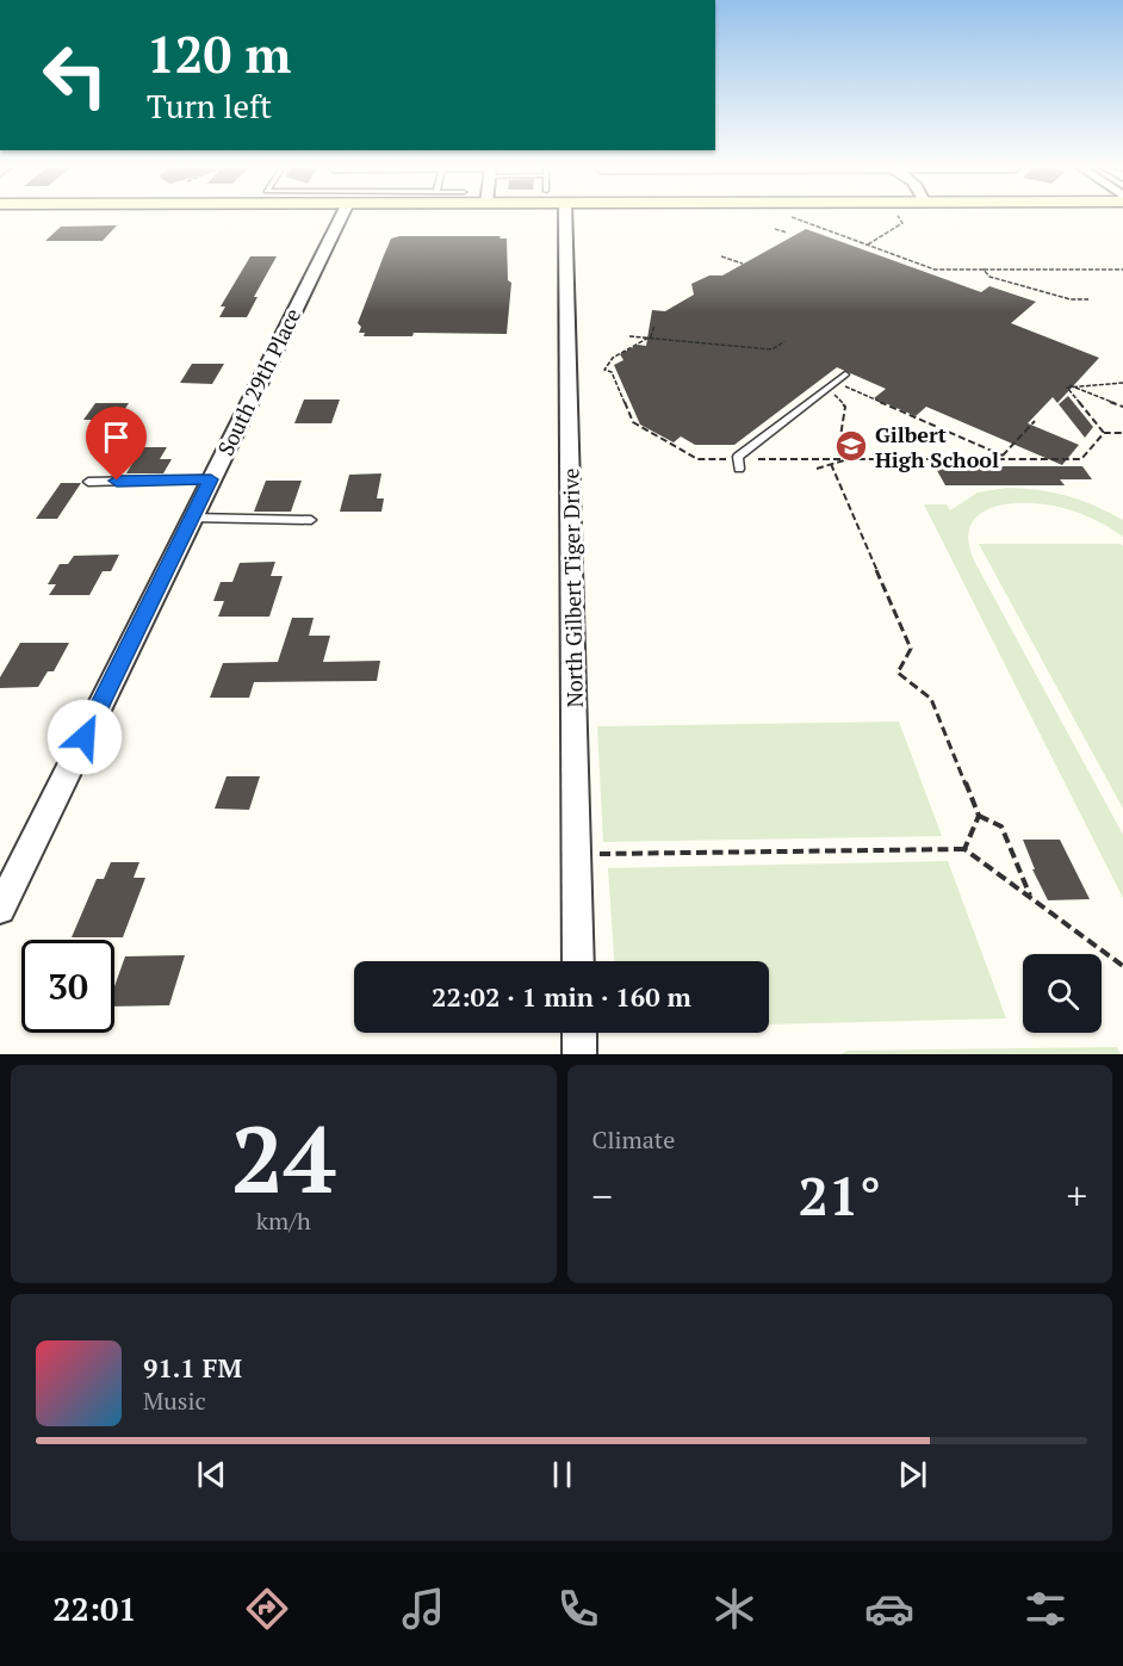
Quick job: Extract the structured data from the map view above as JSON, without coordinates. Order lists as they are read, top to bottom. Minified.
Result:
{"streets":{"street":["South 29th Place","North Gilbert Tiger Drive"]},"places":{"school or university":["Gilbert High School"]},"page":{"turn":["120 m","Turn left"],"limit":"30","trip":"22:02 · 1 min · 160 m","tile":[["24","km/h"],"Climate"],"heat":["−","21°","+"],"song":["91.1 FM","Music"],"tabs":"22:01"}}
